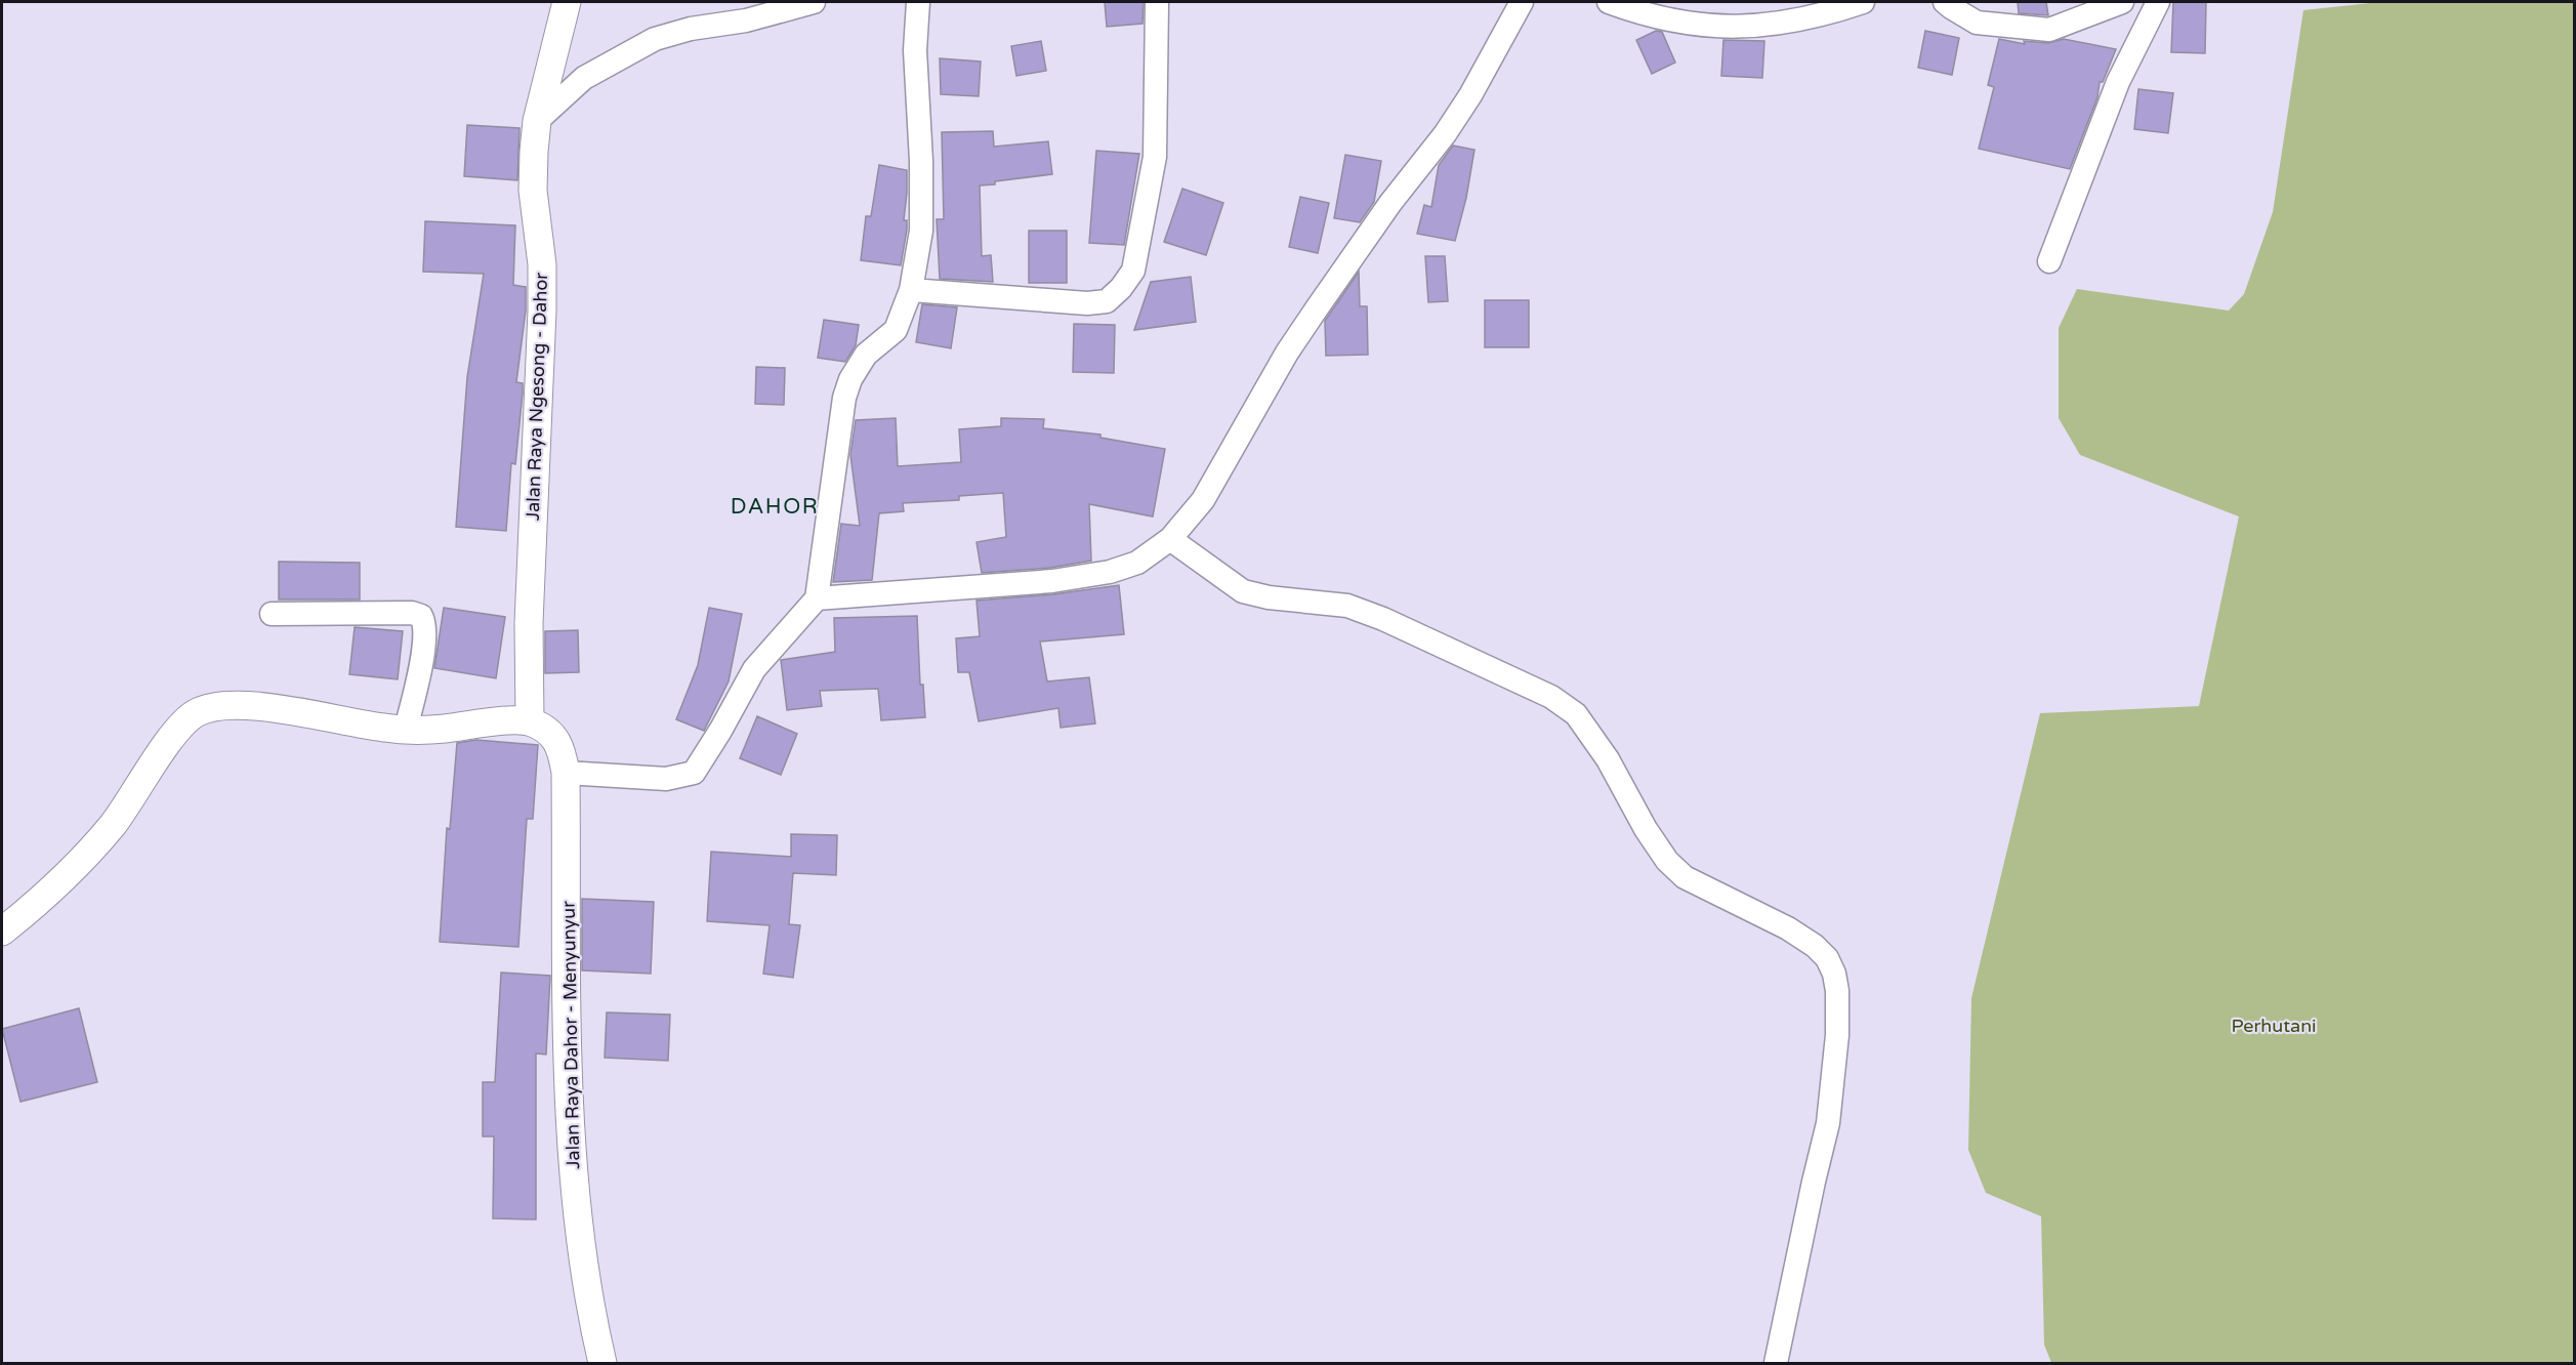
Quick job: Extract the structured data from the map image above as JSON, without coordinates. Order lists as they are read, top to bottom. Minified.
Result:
{"streets":{"street":["Jalan Raya Ngesong - Dahor","Jalan Raya Dahor - Menyunyur"]},"crossings":[["Jalan Raya Ngesong - Dahor","Jalan Raya Dahor - Menyunyur"]],"districts":["DAHOR"],"parks":["Perhutani"]}
